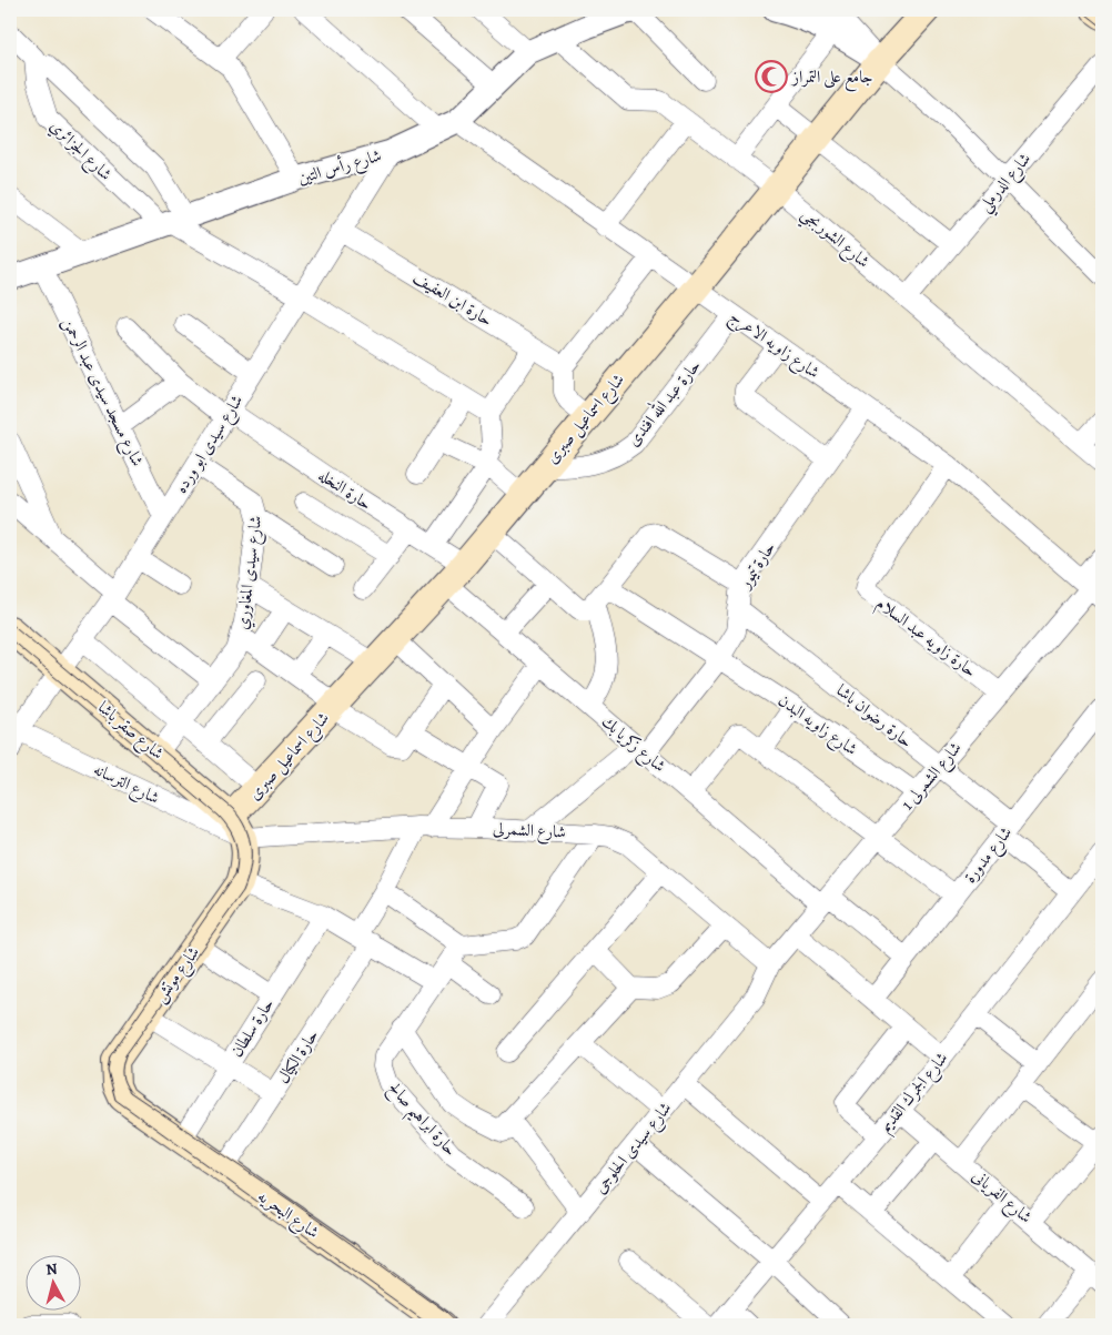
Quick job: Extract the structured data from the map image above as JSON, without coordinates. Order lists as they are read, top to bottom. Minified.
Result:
{"streets":{"main road":["شارع اسماعيل صبرى","شارع صقر باشا","شارع موتش","شارع البحريه"],"street":["شارع الجزائري","شارع رأس التين","شارع الدرملي","شارع الشوربجي","حارة ابن العفيف","شارع زاويه الاعرج","شارع مسجد سيدى عبد الرحمن","حارة عبد الله افندى","شارع سيدى ابو ورده","حارة النخله","حارة تيمور","شارع سيدى المغاوري","حارة زاويه عبد السلام","حارة رضوان باشا","شارع زاويه البدن","شارع زكريا بك","شارع الشمرلى 1","شارع الترسانه","شارع الشمرلى","شارع مدورة","حارة سلطان","حارة الكيال","شارع الجمرك القديم","حارة ابراهيم صالح","شارع سيدى الحلوجى","شارع الفريانى"]},"crossings":[["شارع الجزائري","شارع رأس التين"],["شارع رأس التين","شارع الشوربجي"],["شارع رأس التين","شارع زاويه الاعرج"],["شارع رأس التين","شارع مسجد سيدى عبد الرحمن"],["شارع رأس التين","شارع سيدى ابو ورده"],["شارع الدرملي","شارع الشوربجي"],["شارع الشوربجي","شارع اسماعيل صبرى"],["حارة ابن العفيف","شارع سيدى ابو ورده"],["شارع زاويه الاعرج","حارة عبد الله افندى"],["شارع زاويه الاعرج","شارع اسماعيل صبرى"],["شارع زاويه الاعرج","حارة تيمور"],["شارع زاويه الاعرج","حارة زاويه عبد السلام"],["شارع زاويه الاعرج","شارع الشمرلى 1"],["شارع مسجد سيدى عبد الرحمن","شارع سيدى ابو ورده"],["حارة عبد الله افندى","شارع اسماعيل صبرى"],["شارع اسماعيل صبرى","حارة النخله"],["شارع اسماعيل صبرى","شارع صقر باشا"],["شارع اسماعيل صبرى","شارع زكريا بك"],["شارع اسماعيل صبرى","شارع الترسانه"],["شارع اسماعيل صبرى","شارع الشمرلى"],["شارع اسماعيل صبرى","شارع موتش"],["شارع سيدى ابو ورده","حارة النخله"],["شارع سيدى ابو ورده","شارع سيدى المغاوري"],["شارع سيدى ابو ورده","شارع صقر باشا"],["شارع سيدى ابو ورده","شارع الترسانه"],["حارة النخله","شارع زكريا بك"],["حارة تيمور","حارة رضوان باشا"],["حارة تيمور","شارع زاويه البدن"],["حارة تيمور","شارع زكريا بك"],["حارة تيمور","شارع الشمرلى"],["شارع سيدى المغاوري","شارع صقر باشا"],["حارة زاويه عبد السلام","شارع الشمرلى 1"],["حارة رضوان باشا","شارع الشمرلى 1"],["حارة رضوان باشا","شارع مدورة"],["حارة رضوان باشا","شارع الجمرك القديم"],["شارع زاويه البدن","شارع الشمرلى 1"],["شارع صقر باشا","شارع الترسانه"],["شارع صقر باشا","شارع الشمرلى"],["شارع صقر باشا","شارع موتش"],["شارع زكريا بك","شارع الشمرلى 1"],["شارع زكريا بك","شارع مدورة"],["شارع زكريا بك","حارة الكيال"],["شارع الشمرلى 1","شارع الشمرلى"],["شارع الشمرلى 1","شارع سيدى الحلوجى"],["شارع الترسانه","شارع الشمرلى"],["شارع الترسانه","شارع موتش"],["شارع الشمرلى","شارع موتش"],["شارع الشمرلى","حارة الكيال"],["شارع الشمرلى","شارع سيدى الحلوجى"],["شارع موتش","شارع البحريه"],["حارة سلطان","شارع البحريه"],["حارة الكيال","شارع البحريه"],["شارع الجمرك القديم","شارع الفريانى"]],"places":{"mosque":["جامع على التمراز"]},"north":"top"}
